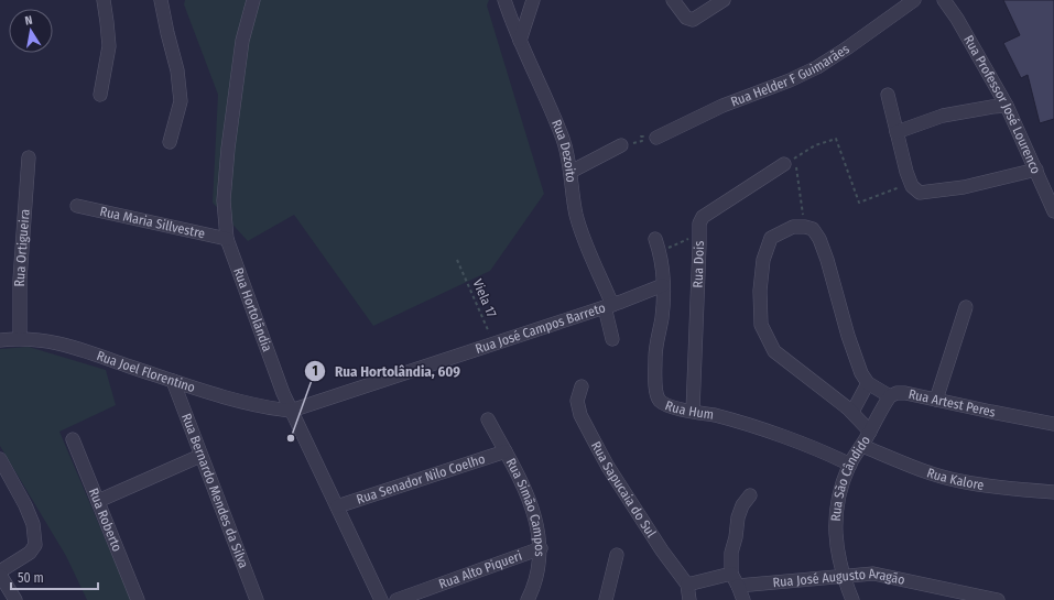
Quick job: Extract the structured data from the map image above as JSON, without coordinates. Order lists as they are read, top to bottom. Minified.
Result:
{"streets":{"street":["Rua Helder F Guimarães","Rua Professor José Lourenco","Rua Dezoito","Rua Maria Sillvestre","Rua Ortigueira","Rua Dois","Rua Hortolãndia","Rua José Campos Barreto","Rua Joel Florentino","Rua Artest Peres","Rua Hum","Rua Kalore","Rua Senador Nilo Coelho","Rua São Cândido","Rua Sapucaia do Sul","Rua Bernardo Mendes da Silva","Rua Simão Campos","Rua Roberto","Rua Alto Piqueri","Rua José Augusto Aragão"],"path":["Viela 17"]},"crossings":[["Rua Dezoito","Rua José Campos Barreto"],["Rua Maria Sillvestre","Rua Hortolãndia"],["Rua Ortigueira","Rua Joel Florentino"],["Rua Dois","Rua Hum"],["Viela 17","Rua José Campos Barreto"],["Rua Hortolãndia","Rua José Campos Barreto"],["Rua Hortolãndia","Rua Joel Florentino"],["Rua Hortolãndia","Rua Senador Nilo Coelho"],["Rua José Campos Barreto","Rua Joel Florentino"],["Rua José Campos Barreto","Rua Hum"],["Rua Joel Florentino","Rua Bernardo Mendes da Silva"],["Rua Artest Peres","Rua São Cândido"],["Rua Hum","Rua São Cândido"],["Rua Kalore","Rua São Cândido"],["Rua Senador Nilo Coelho","Rua Simão Campos"],["Rua São Cândido","Rua José Augusto Aragão"],["Rua Simão Campos","Rua Alto Piqueri"]],"places":["Rua Hortolândia, 609"],"scale_bar":"50 m","north":"top"}
